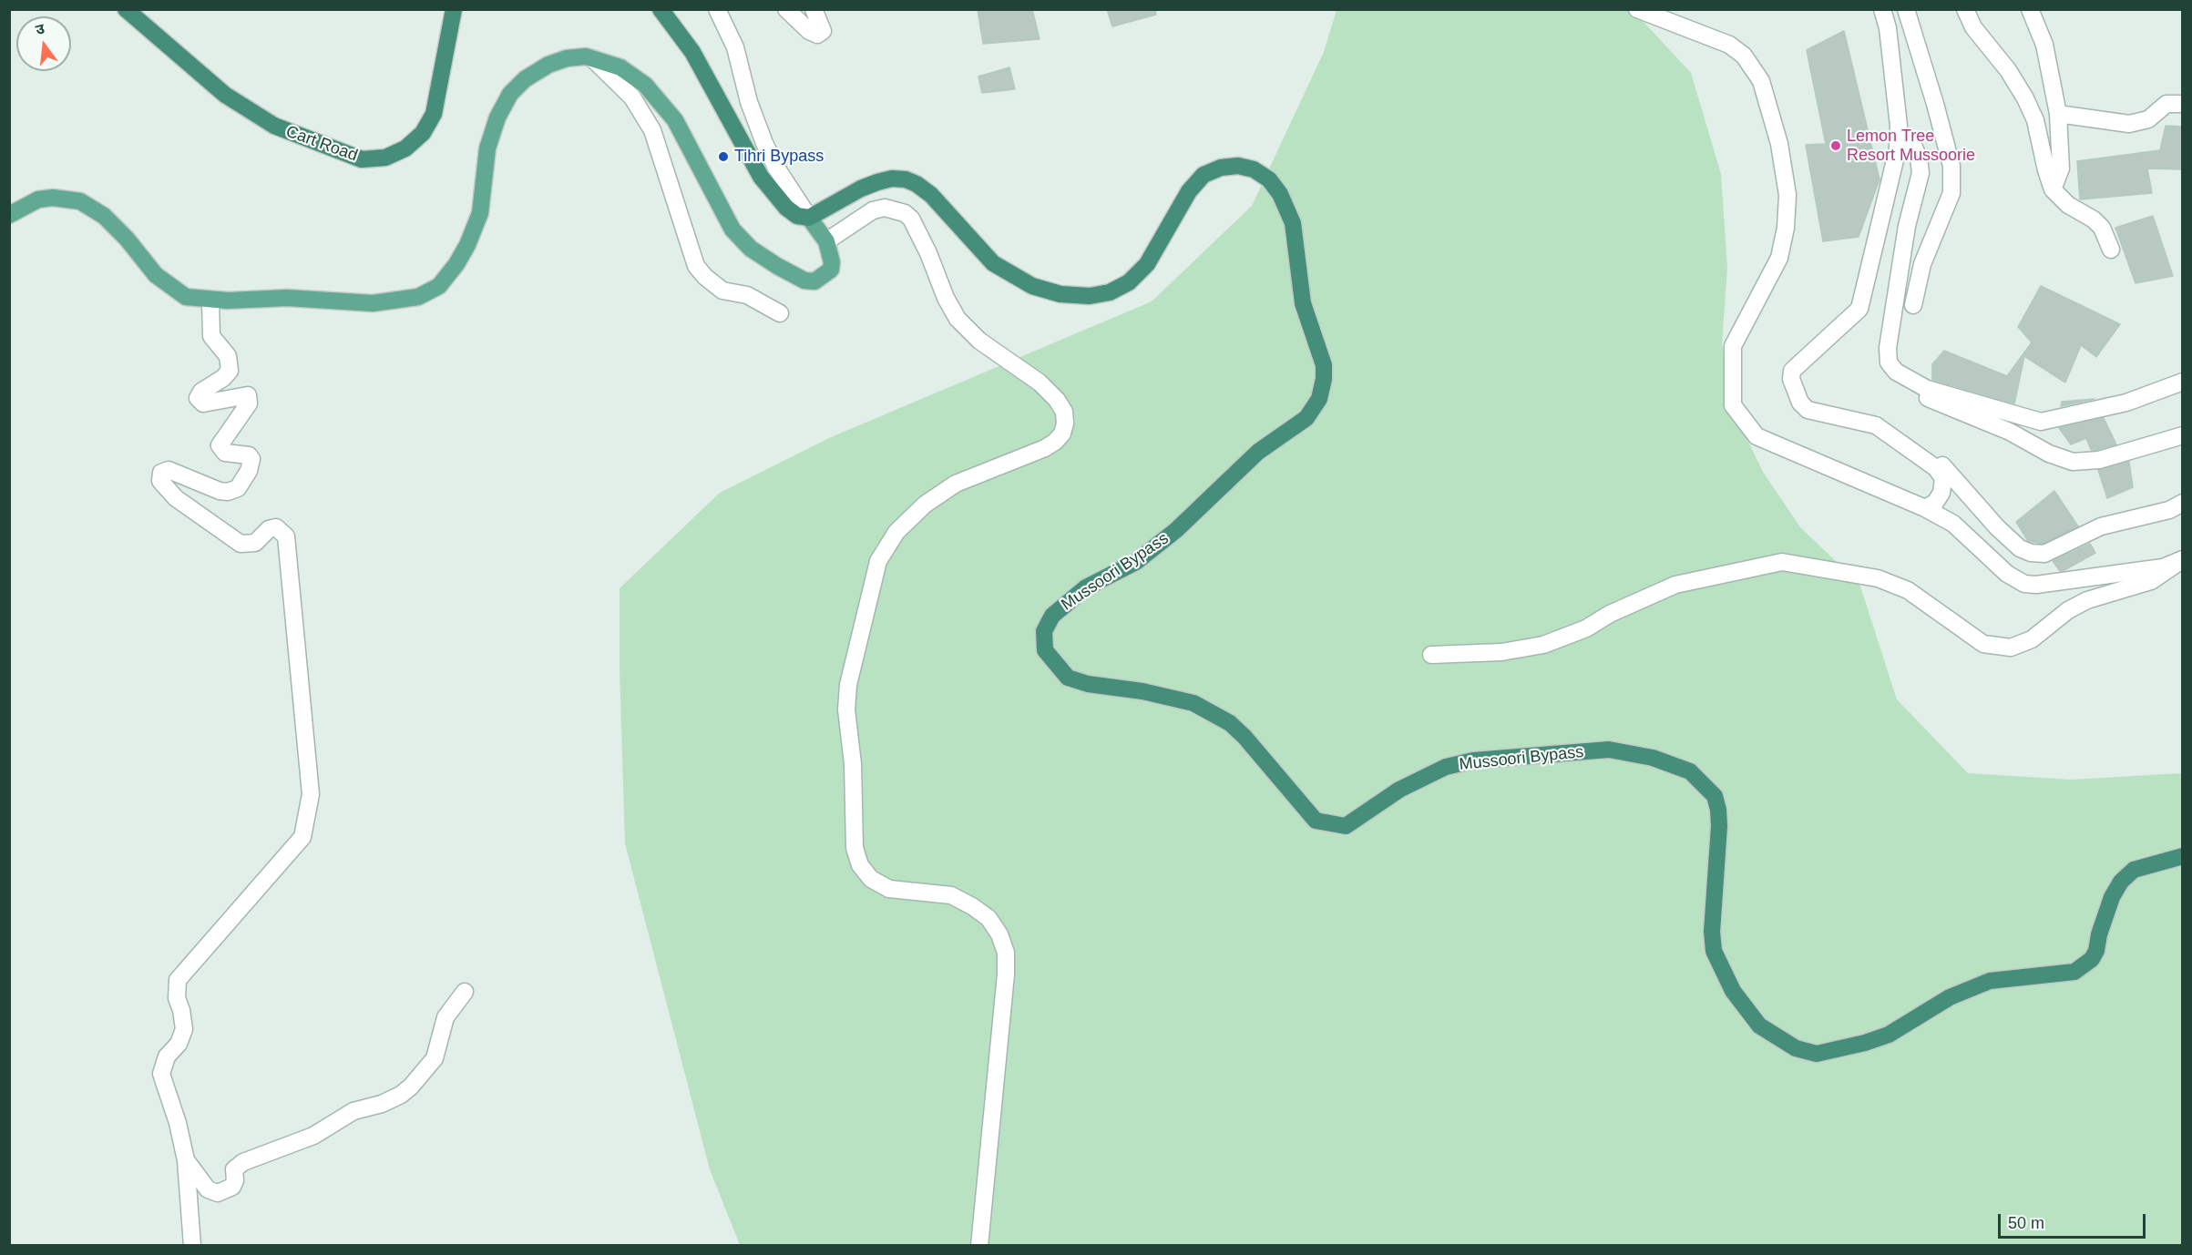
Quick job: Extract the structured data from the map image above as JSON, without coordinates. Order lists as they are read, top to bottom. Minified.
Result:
{"streets":{"highway":["Cart Road","Mussoori Bypass"]},"places":["Lemon Tree Resort Mussoorie","Tihri Bypass"],"scale_bar":"50 m","north":"top"}
